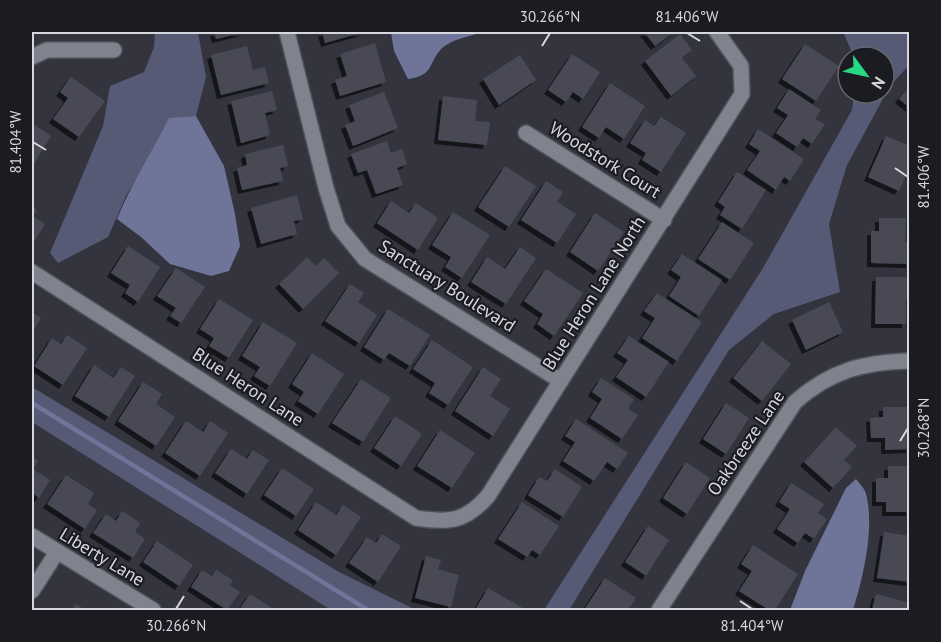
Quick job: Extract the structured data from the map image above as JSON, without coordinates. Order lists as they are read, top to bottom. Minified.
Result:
{"streets":{"street":["Woodstork Court","Sanctuary Boulevard","Blue Heron Lane North","Blue Heron Lane","Oakbreeze Lane","Liberty Lane"]},"crossings":[["Woodstork Court","Blue Heron Lane North"],["Sanctuary Boulevard","Blue Heron Lane North"],["Blue Heron Lane North","Blue Heron Lane"]],"north":"bottom right","coordinates":["30.266°N","81.406°W","81.404°W","30.268°N"]}
